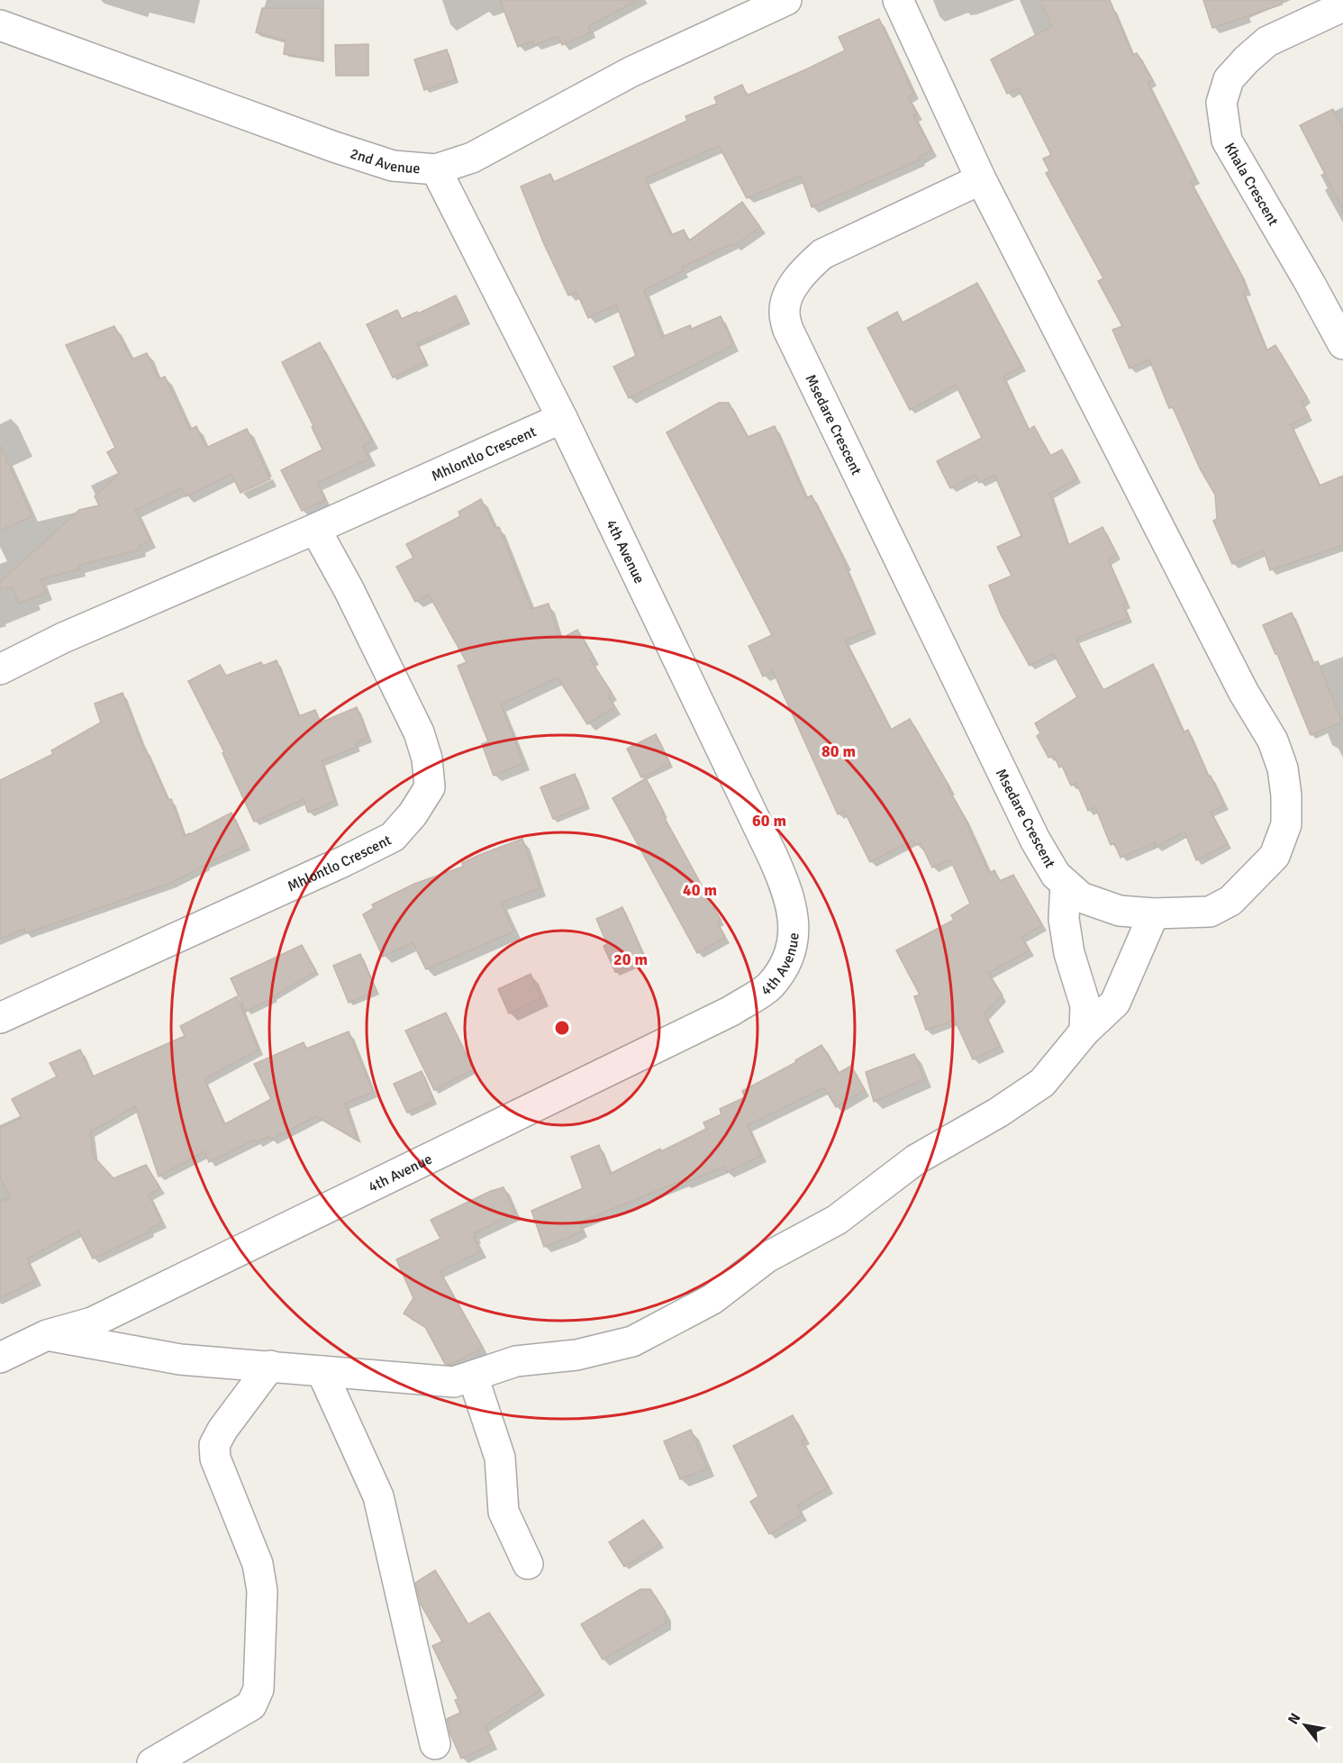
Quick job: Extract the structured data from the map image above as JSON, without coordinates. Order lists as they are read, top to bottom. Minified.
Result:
{"streets":{"street":["2nd Avenue","Khala Crescent","Msedare Crescent","Mhlontlo Crescent","4th Avenue"]},"crossings":[["2nd Avenue","4th Avenue"],["Mhlontlo Crescent","4th Avenue"]],"north":"top left","rings":["80 m","60 m","40 m","20 m"]}
